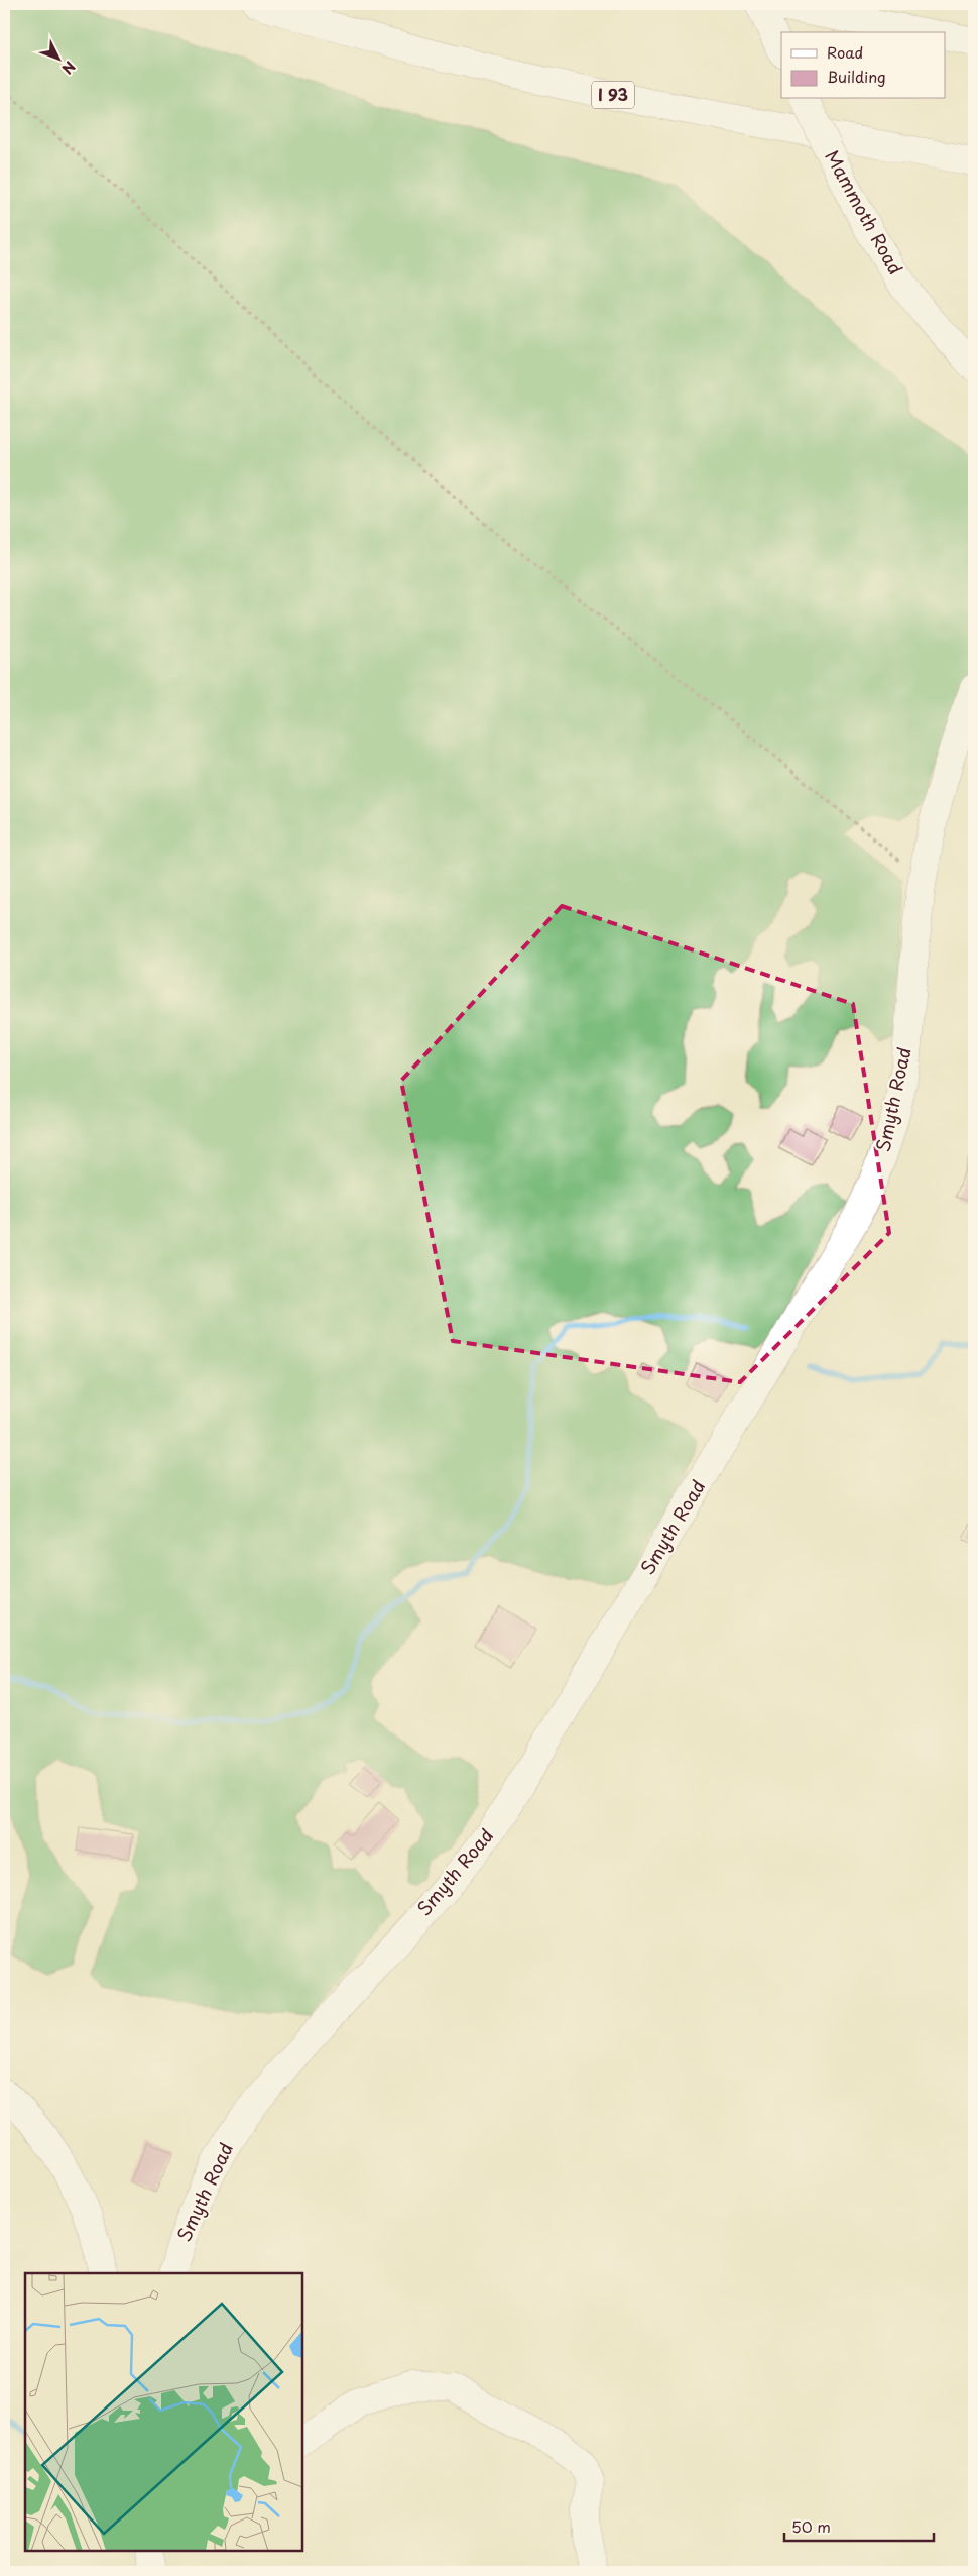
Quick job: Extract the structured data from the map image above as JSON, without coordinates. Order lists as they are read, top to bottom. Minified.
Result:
{"streets":{"main road":["I 93","Mammoth Road","Smyth Road"]},"legend":["Road","Building"],"scale_bar":"50 m","north":"bottom right"}
